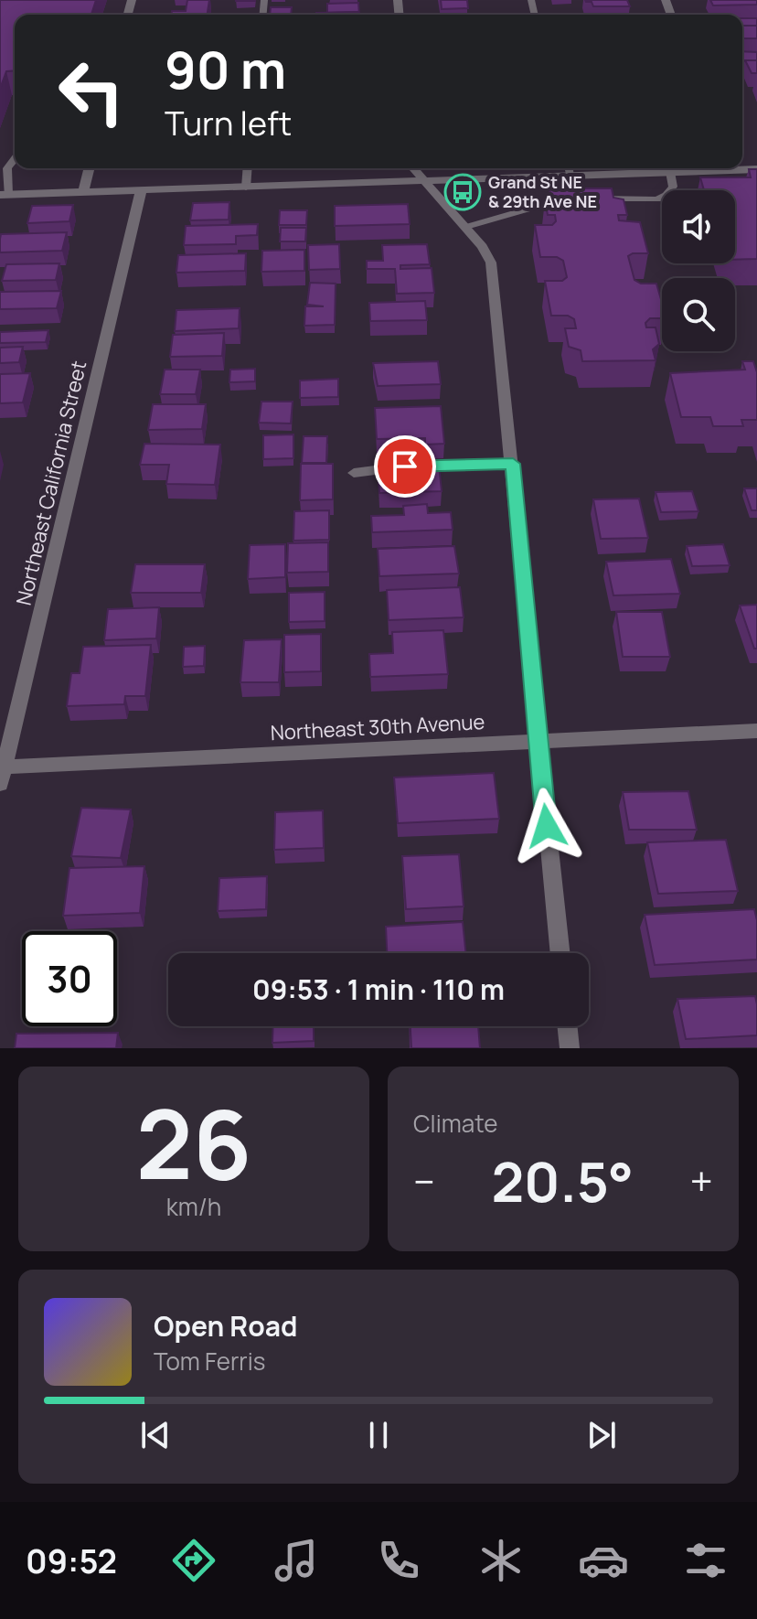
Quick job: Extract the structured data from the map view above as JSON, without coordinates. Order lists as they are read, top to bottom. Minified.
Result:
{"streets":{"street":["Northeast California Street","Northeast 30th Avenue"]},"crossings":[["Northeast California Street","Northeast 30th Avenue"]],"places":{"bus stop":["Grand St NE & 29th Ave NE"]},"page":{"turn":["90 m","Turn left"],"limit":"30","trip":"09:53 · 1 min · 110 m","tile":[["26","km/h"],"Climate"],"heat":["−","20.5°","+"],"song":["Open Road","Tom Ferris"],"tabs":"09:52"}}
